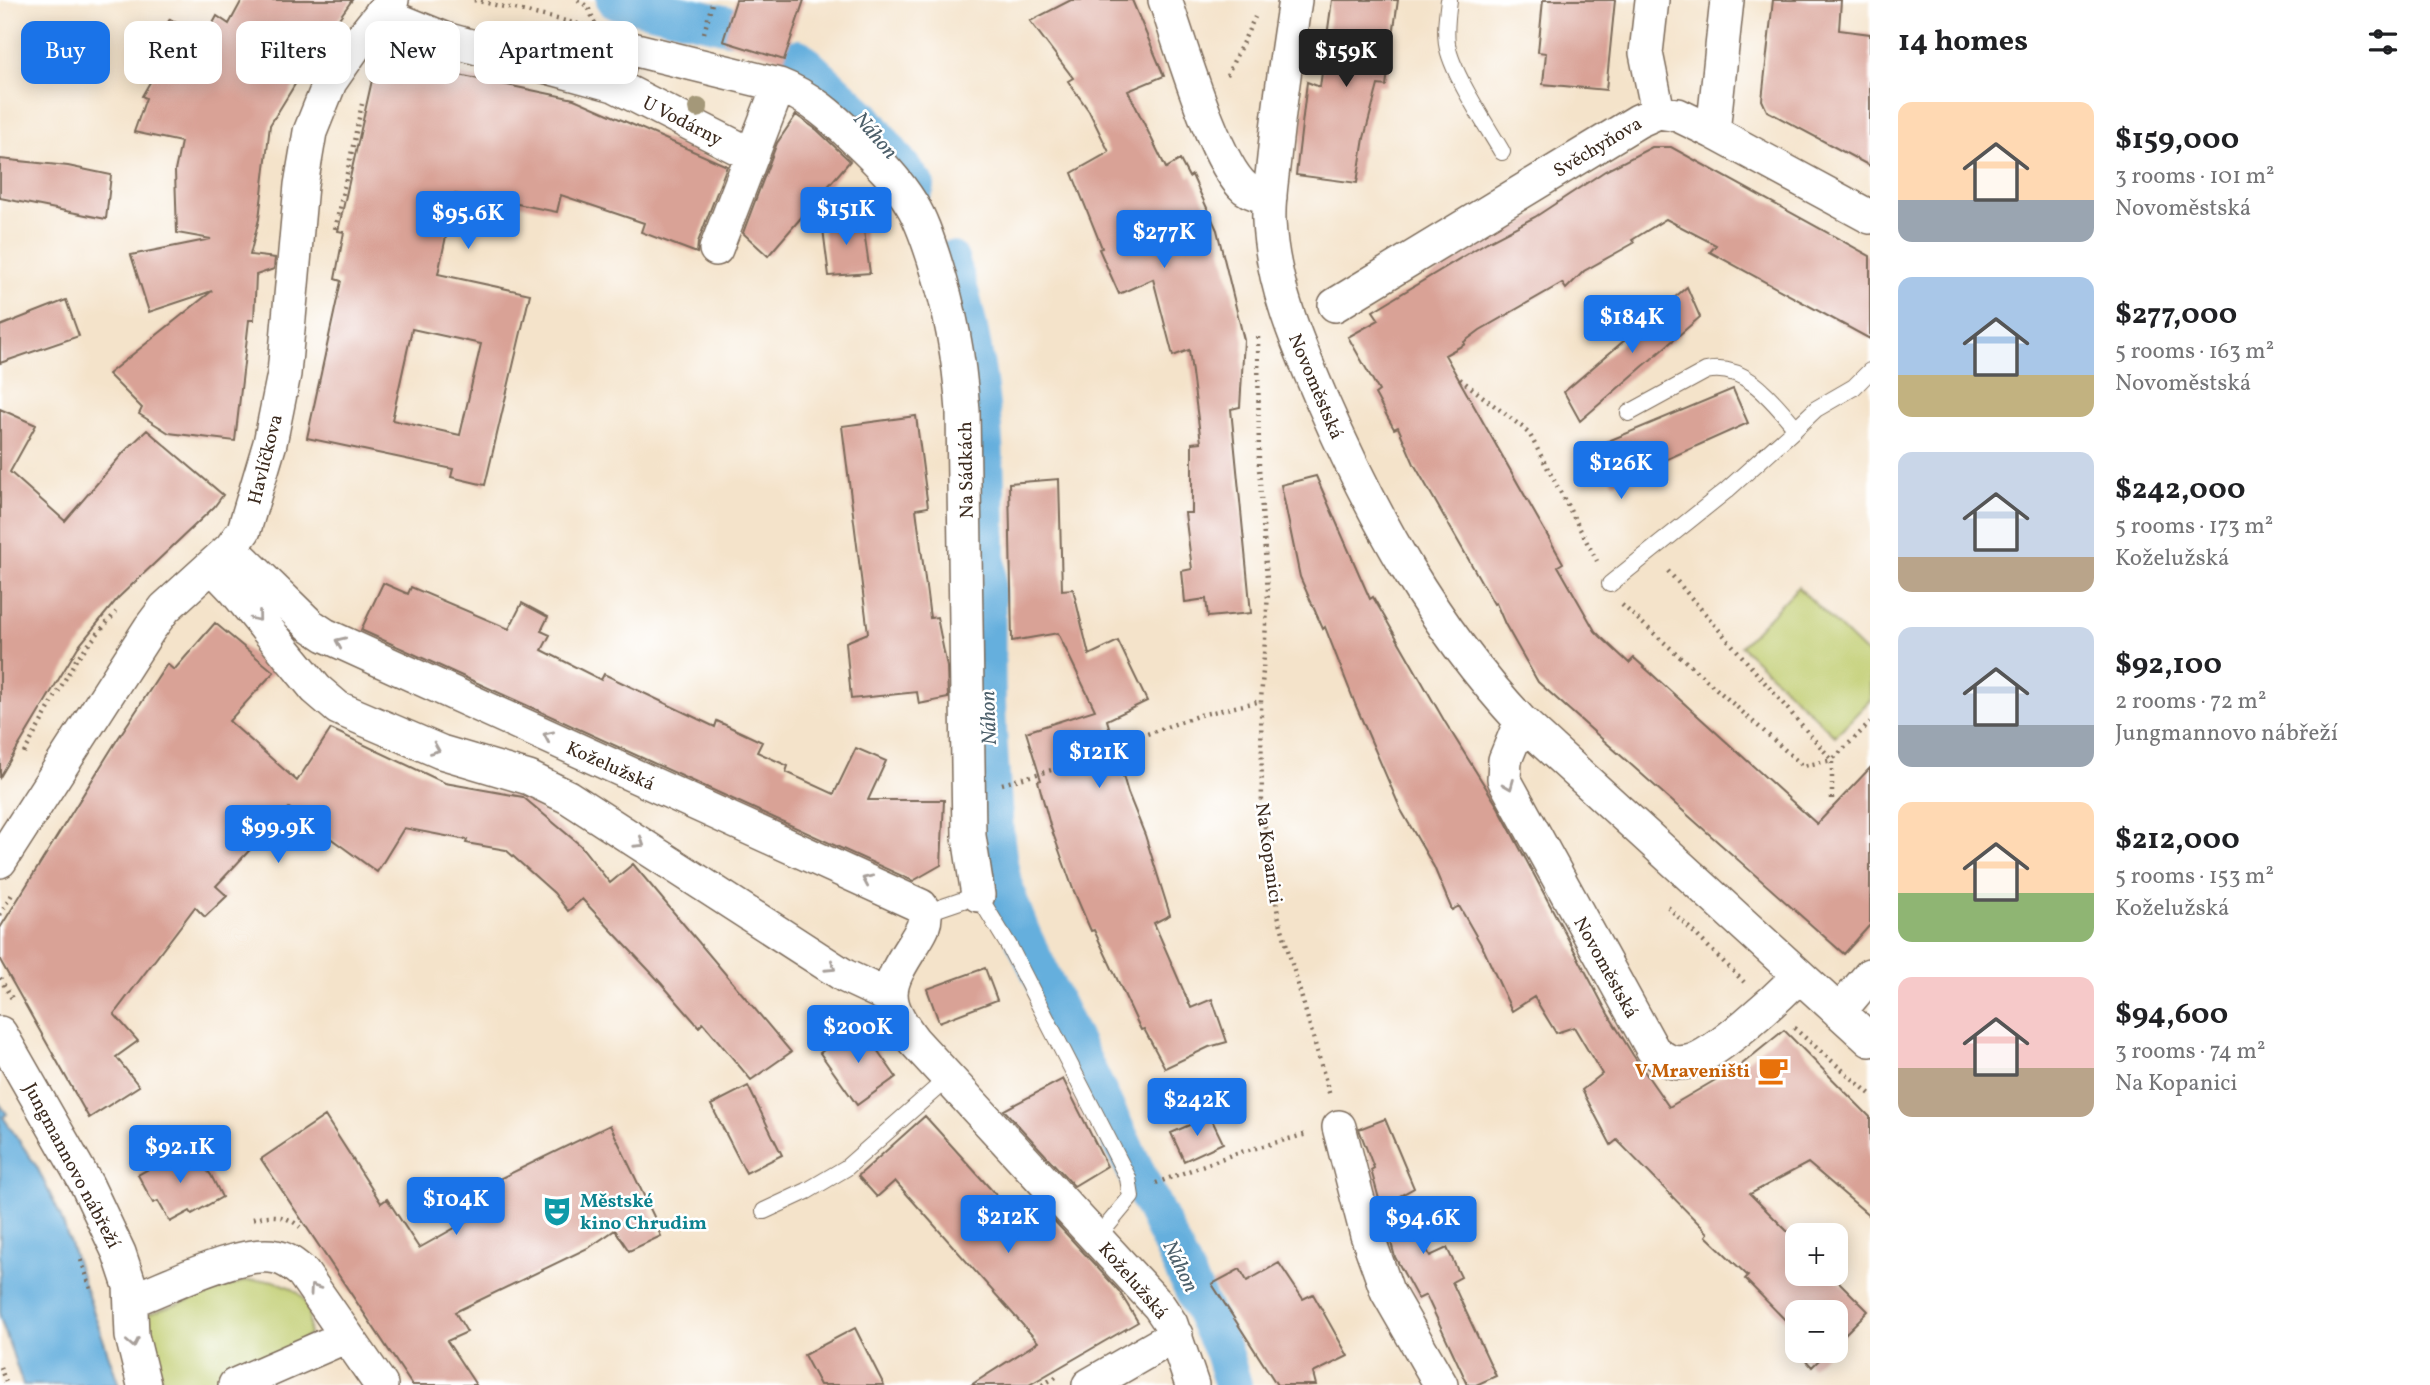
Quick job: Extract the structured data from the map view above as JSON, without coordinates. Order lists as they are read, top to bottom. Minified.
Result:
{"streets":{"street":["U Vodárny","Svěchyňova","Novoměstská","Havlíčkova","Na Sádkách","Koželužská","Jungmannovo nábřeží"],"path":["Na Kopanici"]},"crossings":[["U Vodárny","Havlíčkova"],["Novoměstská","Na Kopanici"],["Havlíčkova","Koželužská"]],"water":["Náhon"],"places":{"cafe":["V Mraveništi"],"theatre":["Městské kino Chrudim"]},"page":{"heading":"14 homes","chip":["Buy","Rent","Filters","New","Apartment"],"price":["$159K","$151K","$95.6K","$277K","$184K","$126K","$121K","$99.9K","$200K","$242K","$92.1K","$104K","$212K","$94.6K"],"list":[{"name":"$159,000","note":"3 rooms · 101 m² · Novoměstská"},{"name":"$277,000","note":"5 rooms · 163 m² · Novoměstská"},{"name":"$242,000","note":"5 rooms · 173 m² · Koželužská"},{"name":"$92,100","note":"2 rooms · 72 m² · Jungmannovo nábřeží"},{"name":"$212,000","note":"5 rooms · 153 m² · Koželužská"},{"name":"$94,600","note":"3 rooms · 74 m² · Na Kopanici"}],"map_buttons":["+","−"]}}
